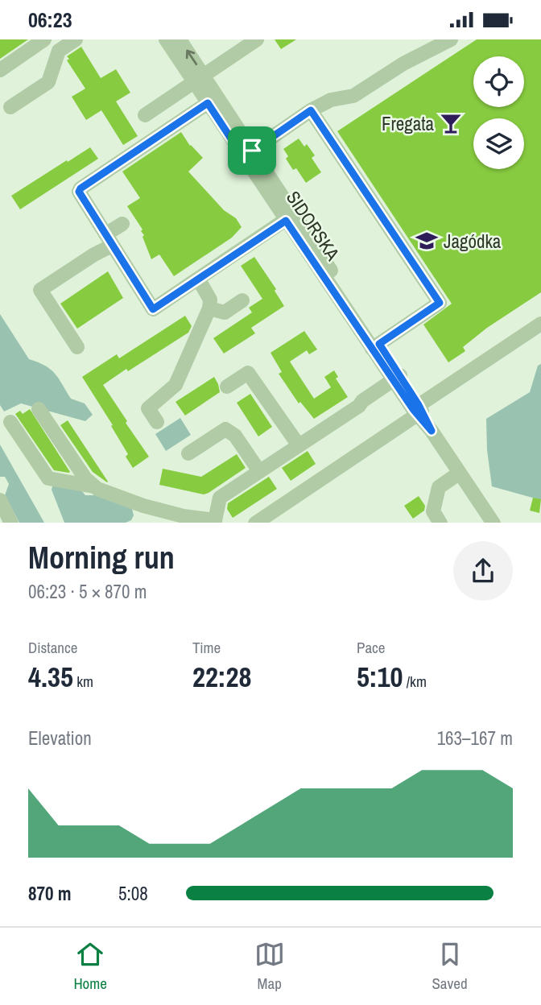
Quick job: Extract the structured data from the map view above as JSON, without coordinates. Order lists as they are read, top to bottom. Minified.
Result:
{"streets":{"street":["SIDORSKA"]},"places":{"bar":["Fregata"],"school or university":["Jagódka"]},"page":{"status":"06:23","heading":["Morning run","06:23 · 5 × 870 m"],"stats":[["Distance","4.35 km"],["Time","22:28"],["Pace","5:10 /km"]],"chart":["Elevation","163–167 m"],"list":[{"name":"870 m","note":"5:08"}],"tabs":["Home","Map","Saved"]}}
